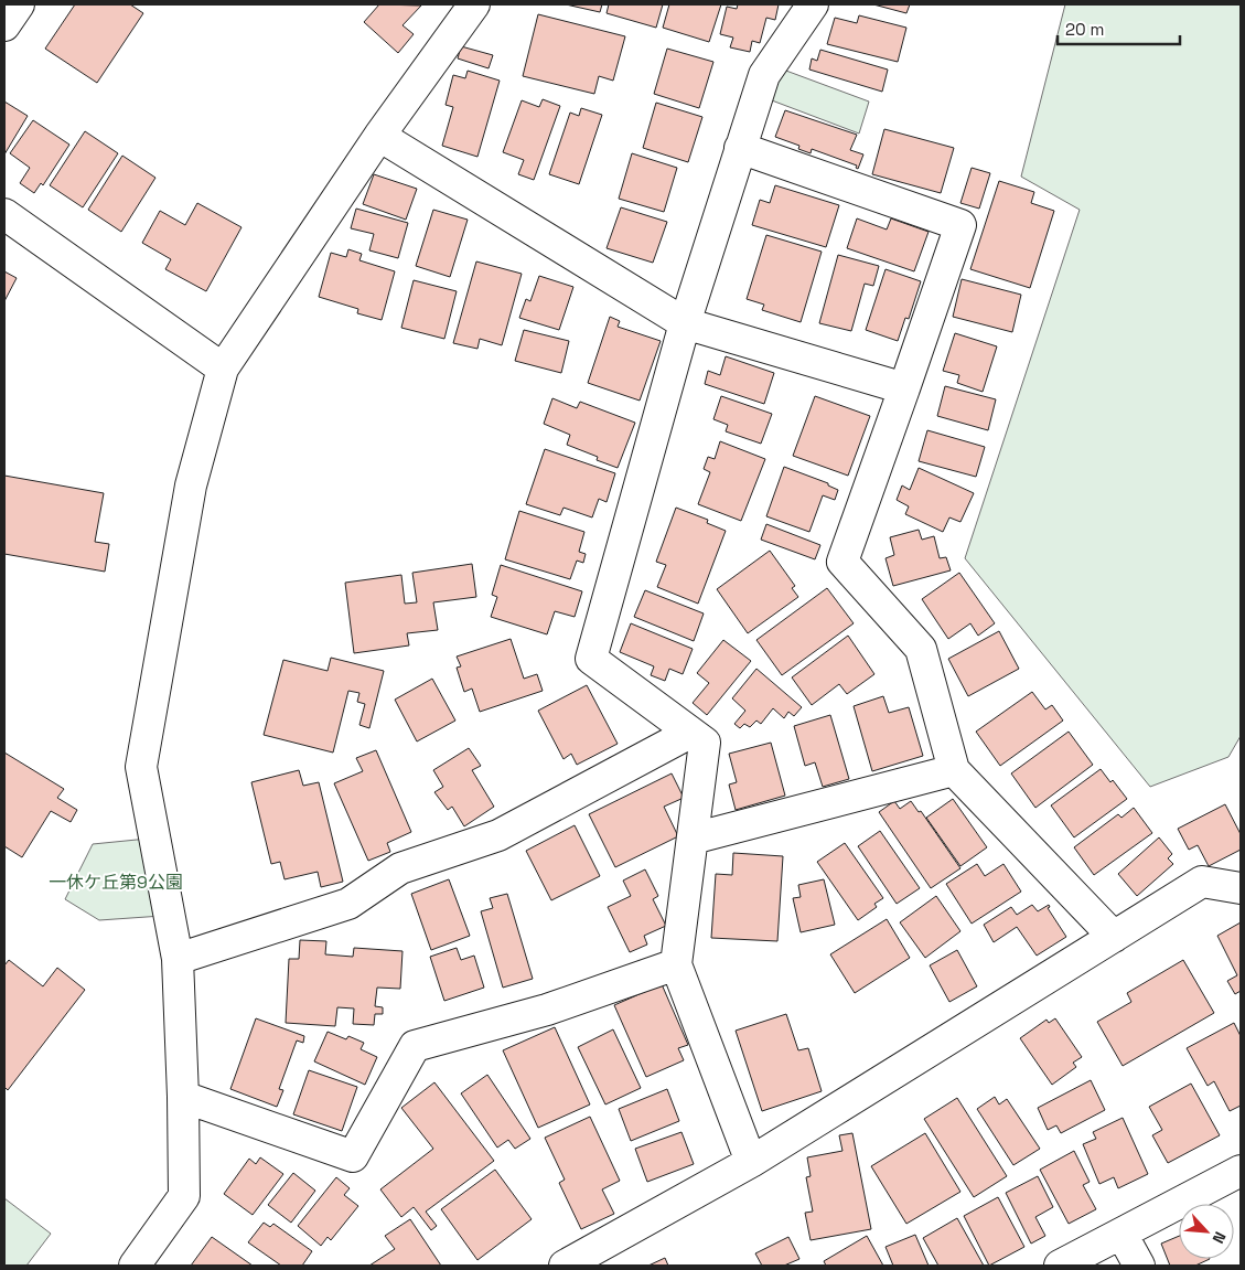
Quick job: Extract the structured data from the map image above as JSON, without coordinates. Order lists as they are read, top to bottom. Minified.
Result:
{"parks":["一休ケ丘第9公園"],"scale_bar":"20 m","north":"bottom right"}
